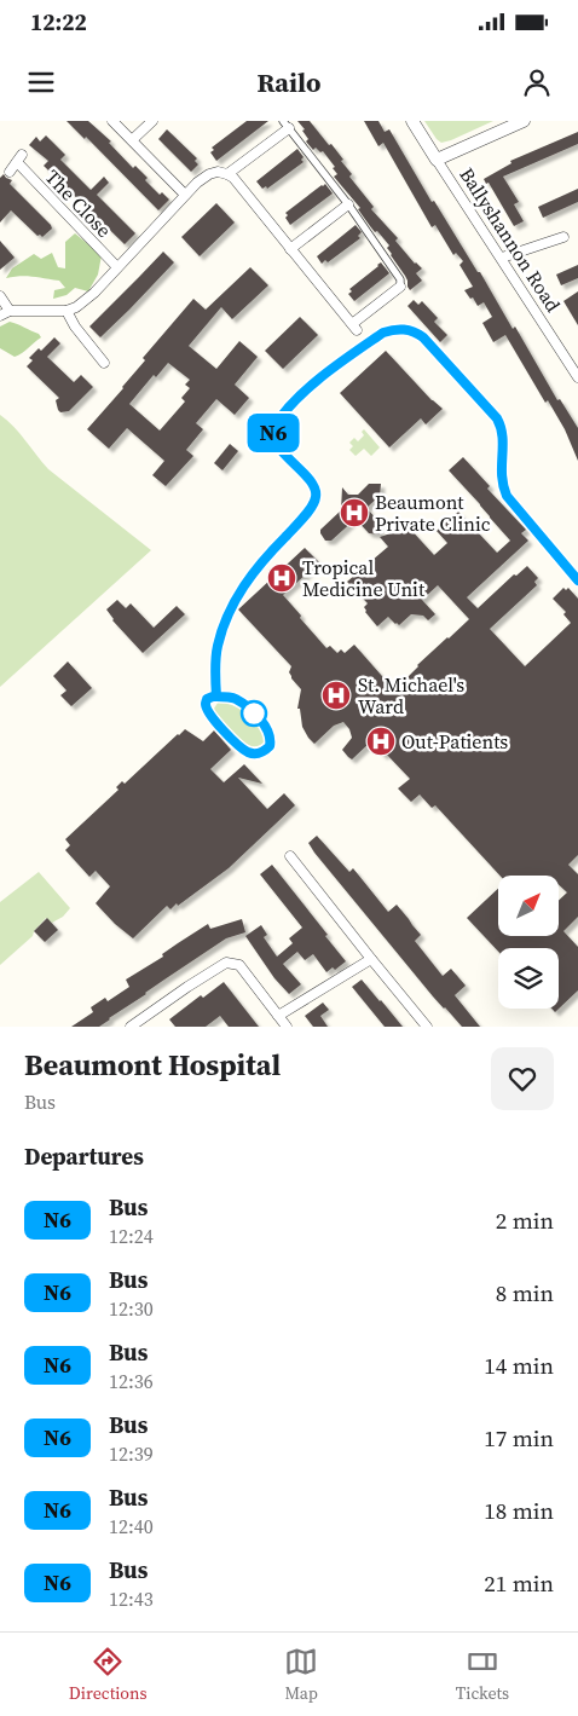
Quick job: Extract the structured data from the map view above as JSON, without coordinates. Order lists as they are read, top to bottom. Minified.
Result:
{"streets":{"street":["The Close","Ballyshannon Road"]},"places":{"hospital":["Beaumont Private Clinic","Tropical Medicine Unit","St. Michael's Ward","Out-Patients"]},"lines":["bus line N6"],"north":"top right","page":{"status":"12:22","header":"Railo","on_map":"N6","heading":[["Beaumont Hospital","Bus"],"Departures"],"list":[{"mark":"N6","name":"Bus","note":"12:24","value":"2 min"},{"mark":"N6","name":"Bus","note":"12:30","value":"8 min"},{"mark":"N6","name":"Bus","note":"12:36","value":"14 min"},{"mark":"N6","name":"Bus","note":"12:39","value":"17 min"},{"mark":"N6","name":"Bus","note":"12:40","value":"18 min"},{"mark":"N6","name":"Bus","note":"12:43","value":"21 min"}],"tabs":["Directions","Map","Tickets"]}}
